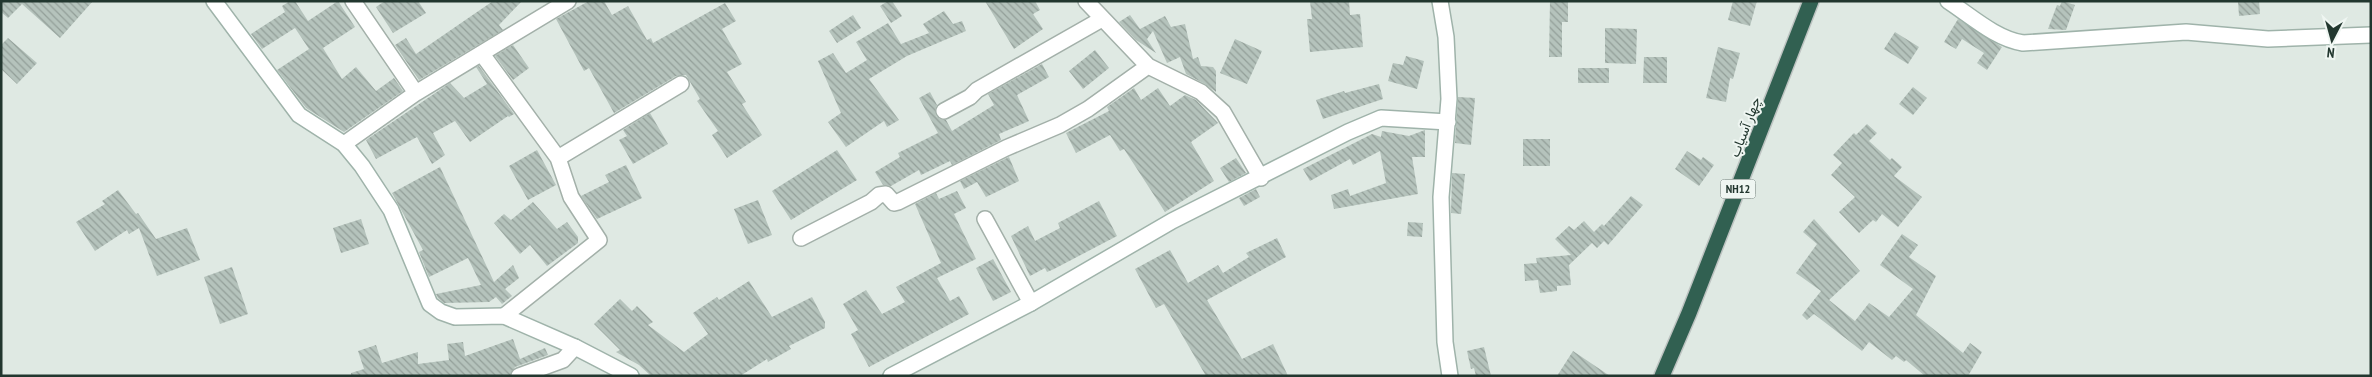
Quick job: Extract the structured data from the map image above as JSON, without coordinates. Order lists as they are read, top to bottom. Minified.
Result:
{"streets":{"highway":["چهار آسیاب","NH12"]},"north":"bottom"}
